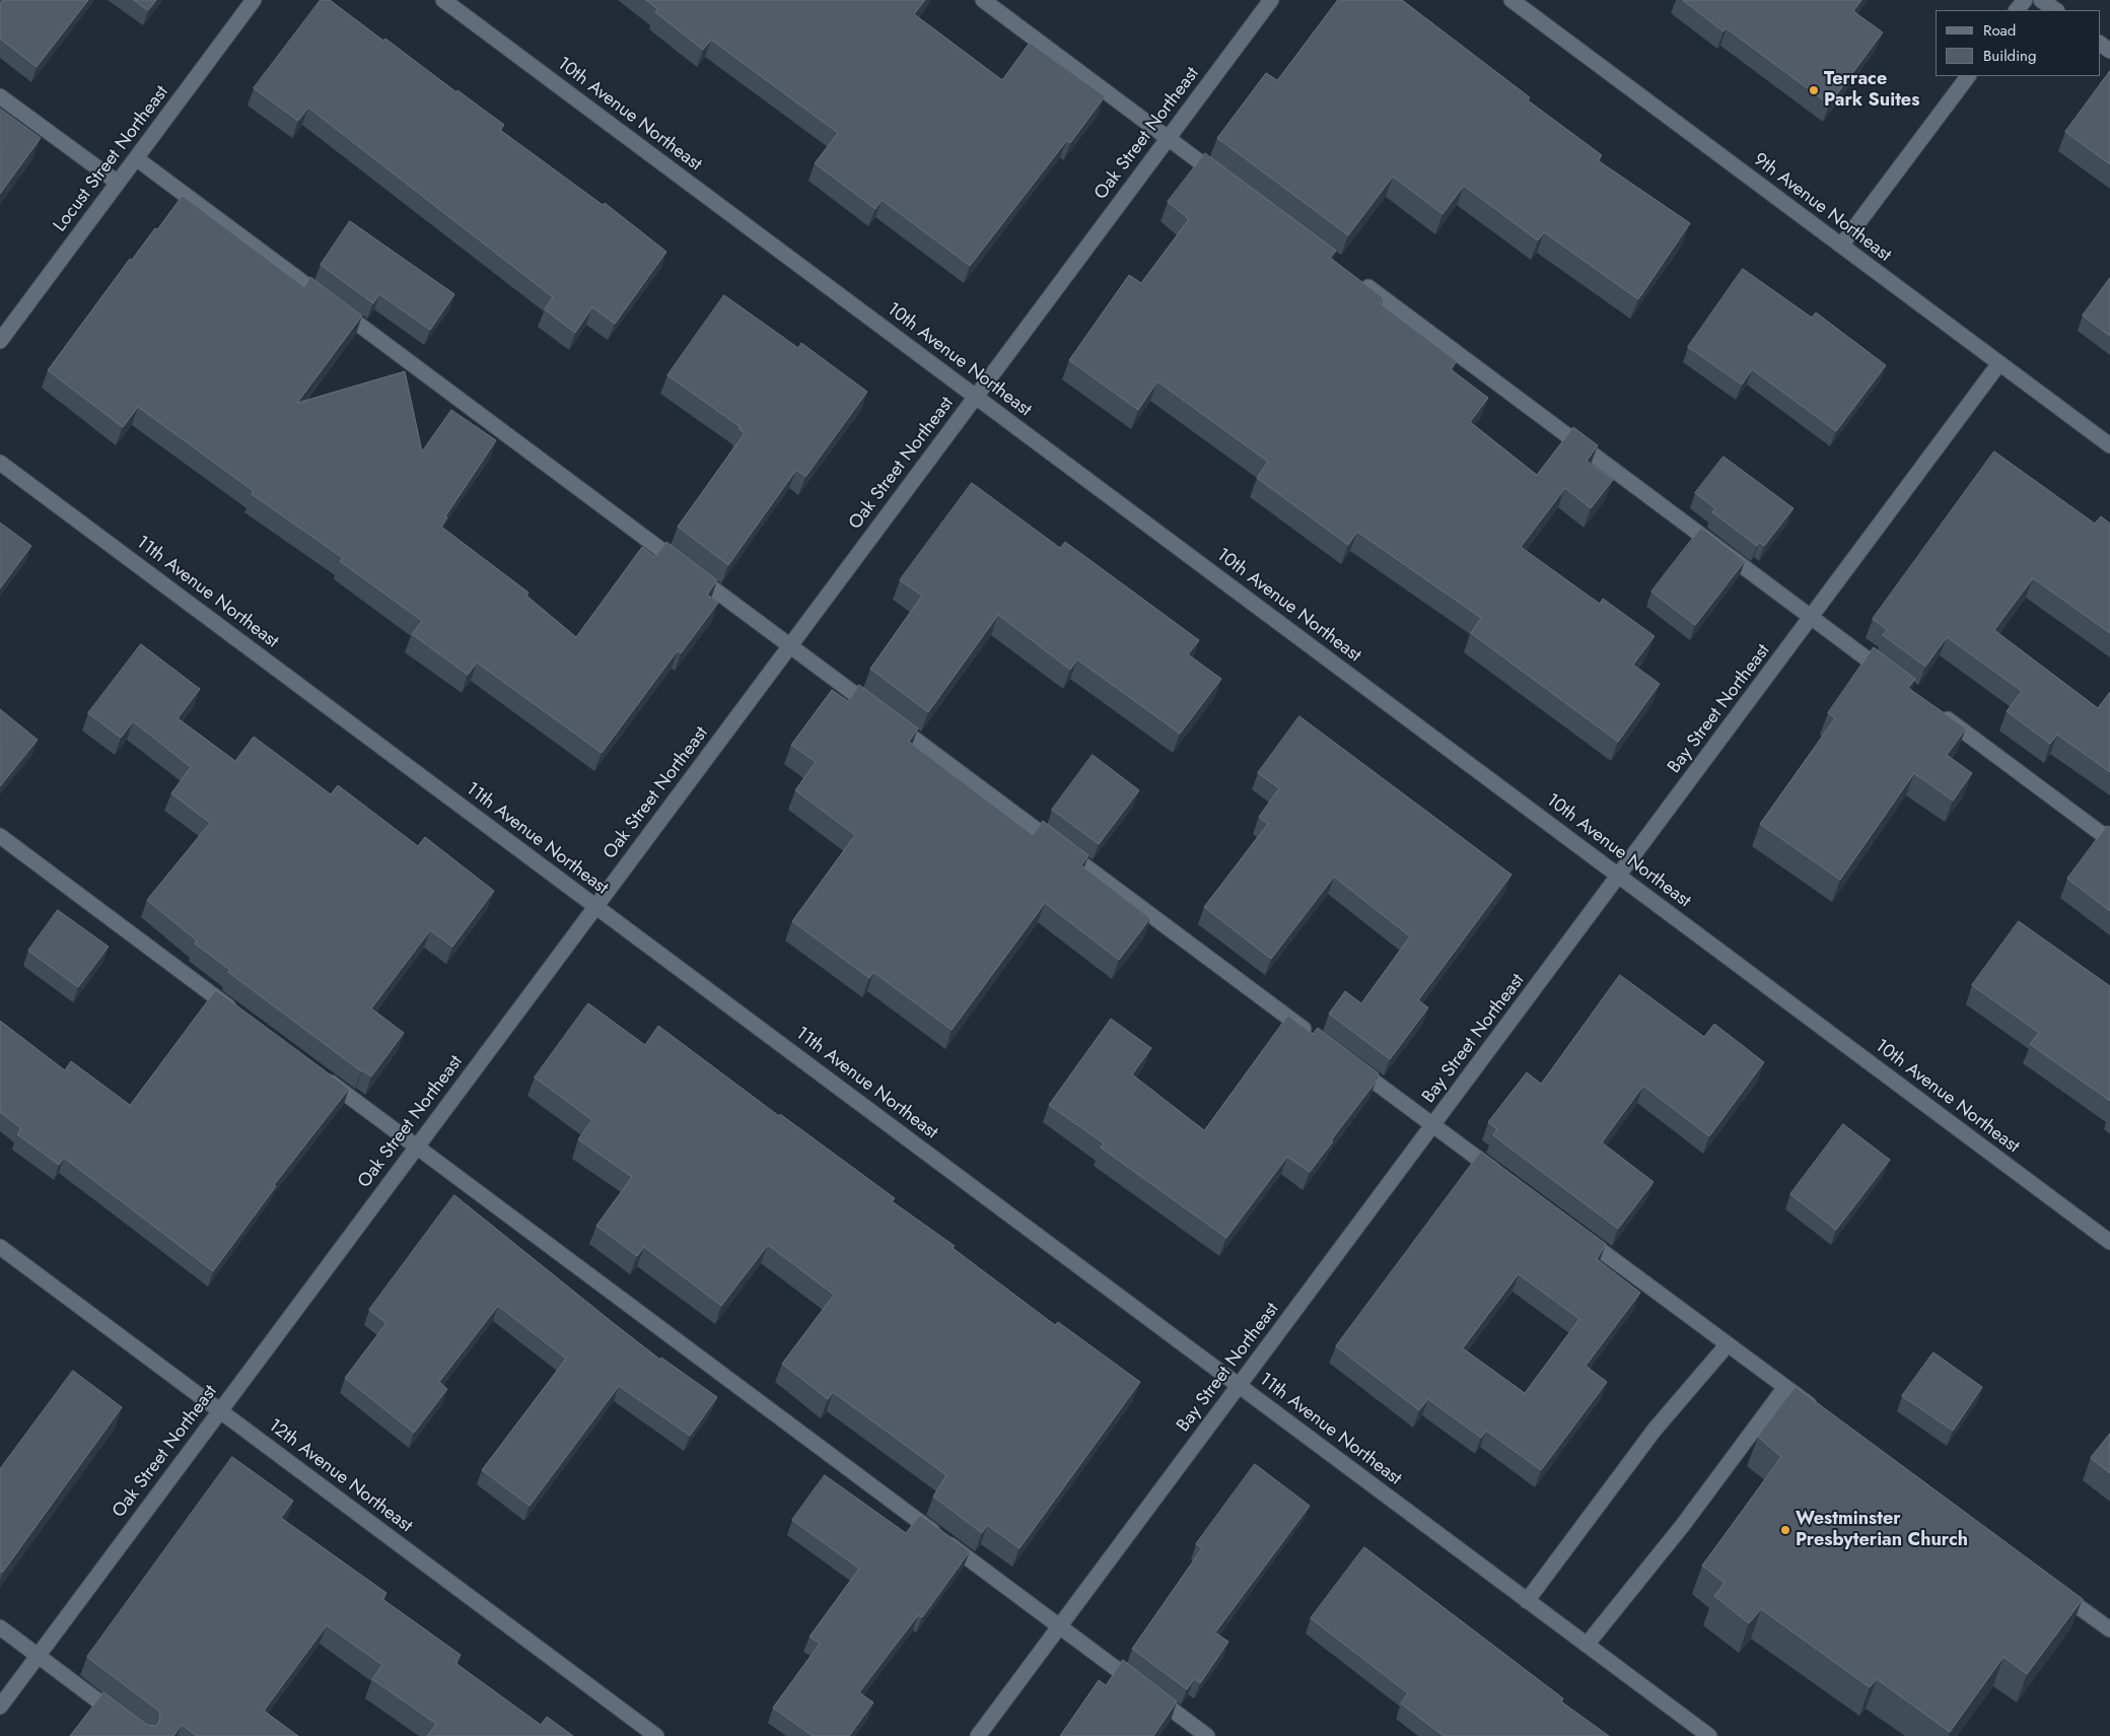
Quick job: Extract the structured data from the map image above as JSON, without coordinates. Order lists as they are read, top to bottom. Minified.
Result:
{"streets":{"street":["10th Avenue Northeast","Oak Street Northeast","Locust Street Northeast","9th Avenue Northeast","11th Avenue Northeast","Bay Street Northeast","12th Avenue Northeast"]},"crossings":[["10th Avenue Northeast","Oak Street Northeast"],["10th Avenue Northeast","Bay Street Northeast"],["Oak Street Northeast","11th Avenue Northeast"],["Oak Street Northeast","12th Avenue Northeast"],["9th Avenue Northeast","Bay Street Northeast"],["11th Avenue Northeast","Bay Street Northeast"]],"places":["Terrace Park Suites","Westminster Presbyterian Church"],"legend":["Road","Building"]}
